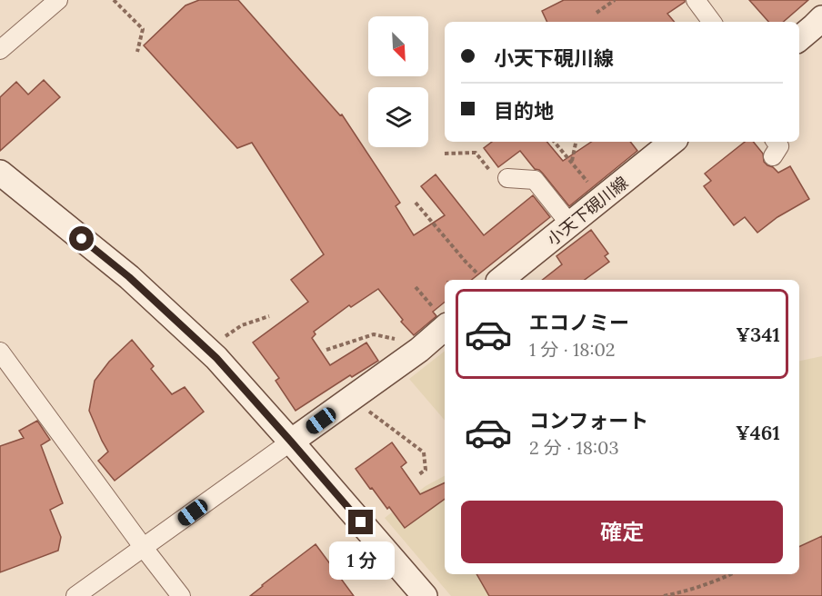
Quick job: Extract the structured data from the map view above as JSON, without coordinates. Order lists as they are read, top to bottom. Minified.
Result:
{"streets":{"main road":["小天下硯川線"]},"north":"bottom right","page":{"banner":["小天下硯川線","目的地"],"list":[{"name":"エコノミー","note":"1 分 · 18:02","value":"¥341"},{"name":"コンフォート","note":"2 分 · 18:03","value":"¥461"}],"buttons":"確定","bubble":"1 分"}}
